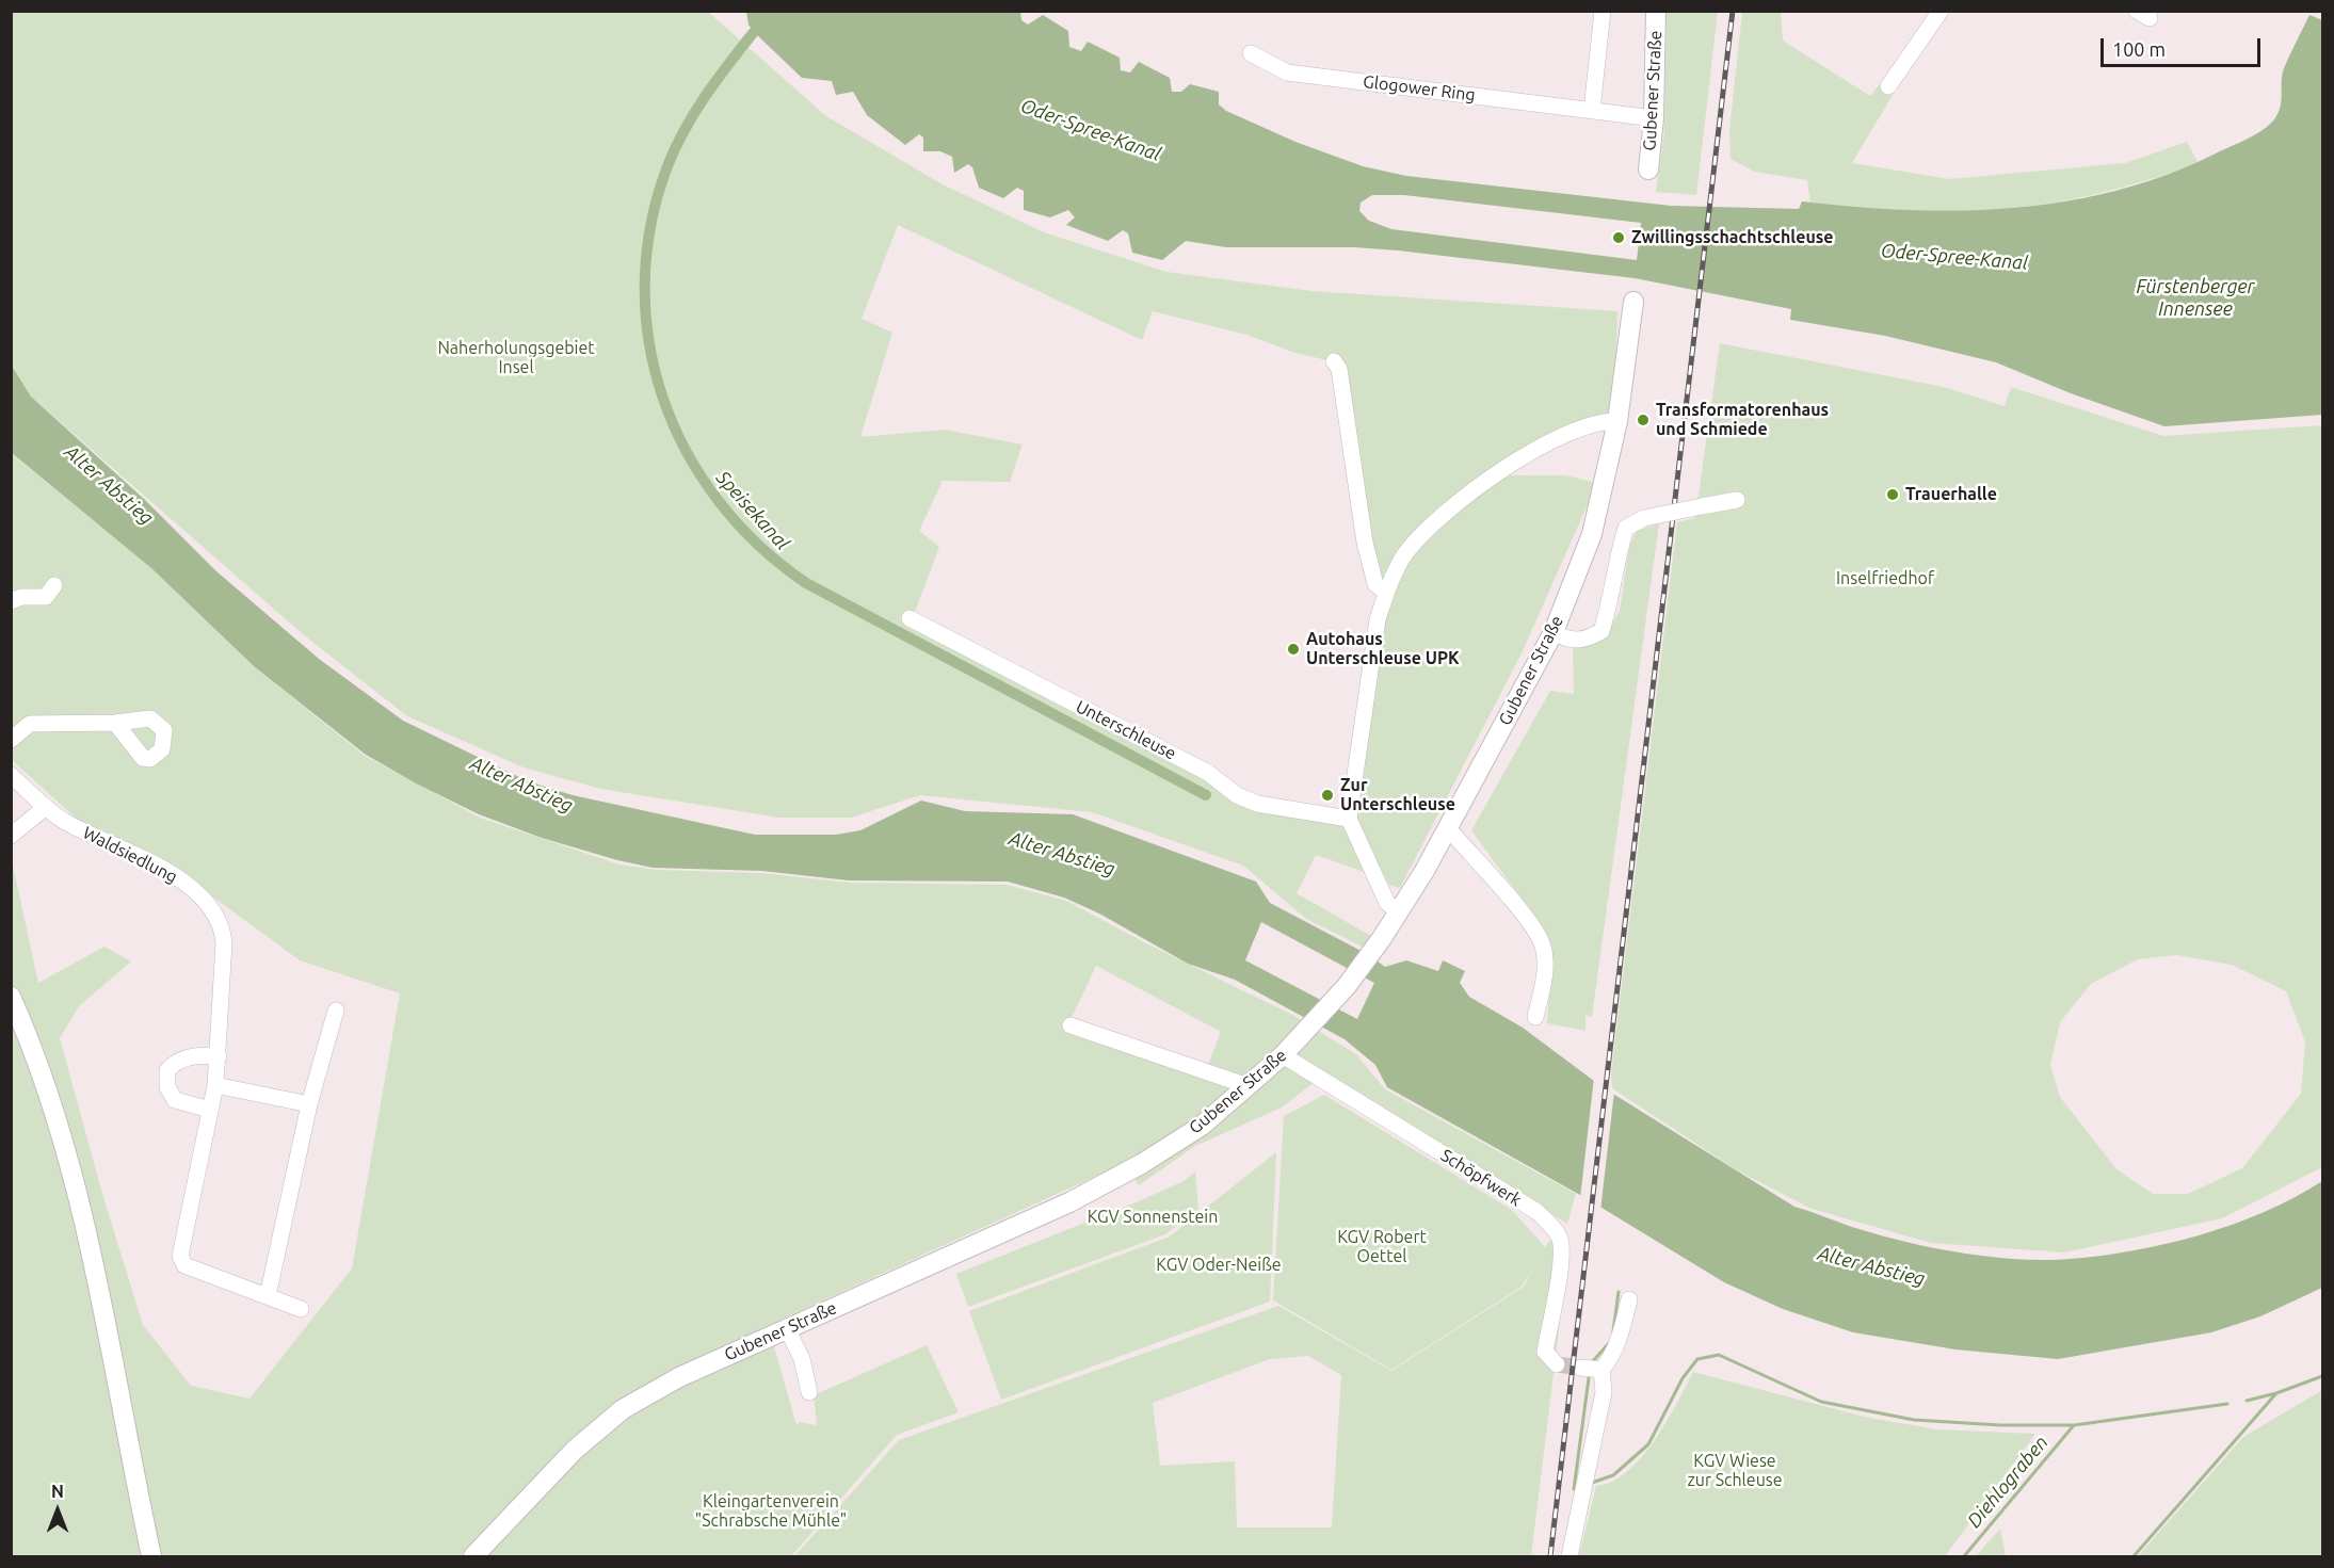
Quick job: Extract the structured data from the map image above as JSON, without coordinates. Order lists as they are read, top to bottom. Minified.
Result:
{"streets":{"main road":["Gubener Straße"],"street":["Glogower Ring","Unterschleuse","Waldsiedlung","Schöpfwerk"]},"crossings":[["Glogower Ring","Gubener Straße"],["Gubener Straße","Schöpfwerk"]],"water":["Oder-Spree-Kanal","Fürstenberger Innensee","Alter Abstieg","Speisekanal","Diehlograben"],"parks":["Naherholungsgebiet Insel","Inselfriedhof","KGV Sonnenstein","KGV Robert Oettel","KGV Oder-Neiße","KGV Wiese zur Schleuse","Kleingartenverein \"Schrabsche Mühle\""],"places":["Zwillingsschachtschleuse","Transformatorenhaus und Schmiede","Trauerhalle","Autohaus Unterschleuse UPK","Zur Unterschleuse"],"scale_bar":"100 m","north":"top"}
